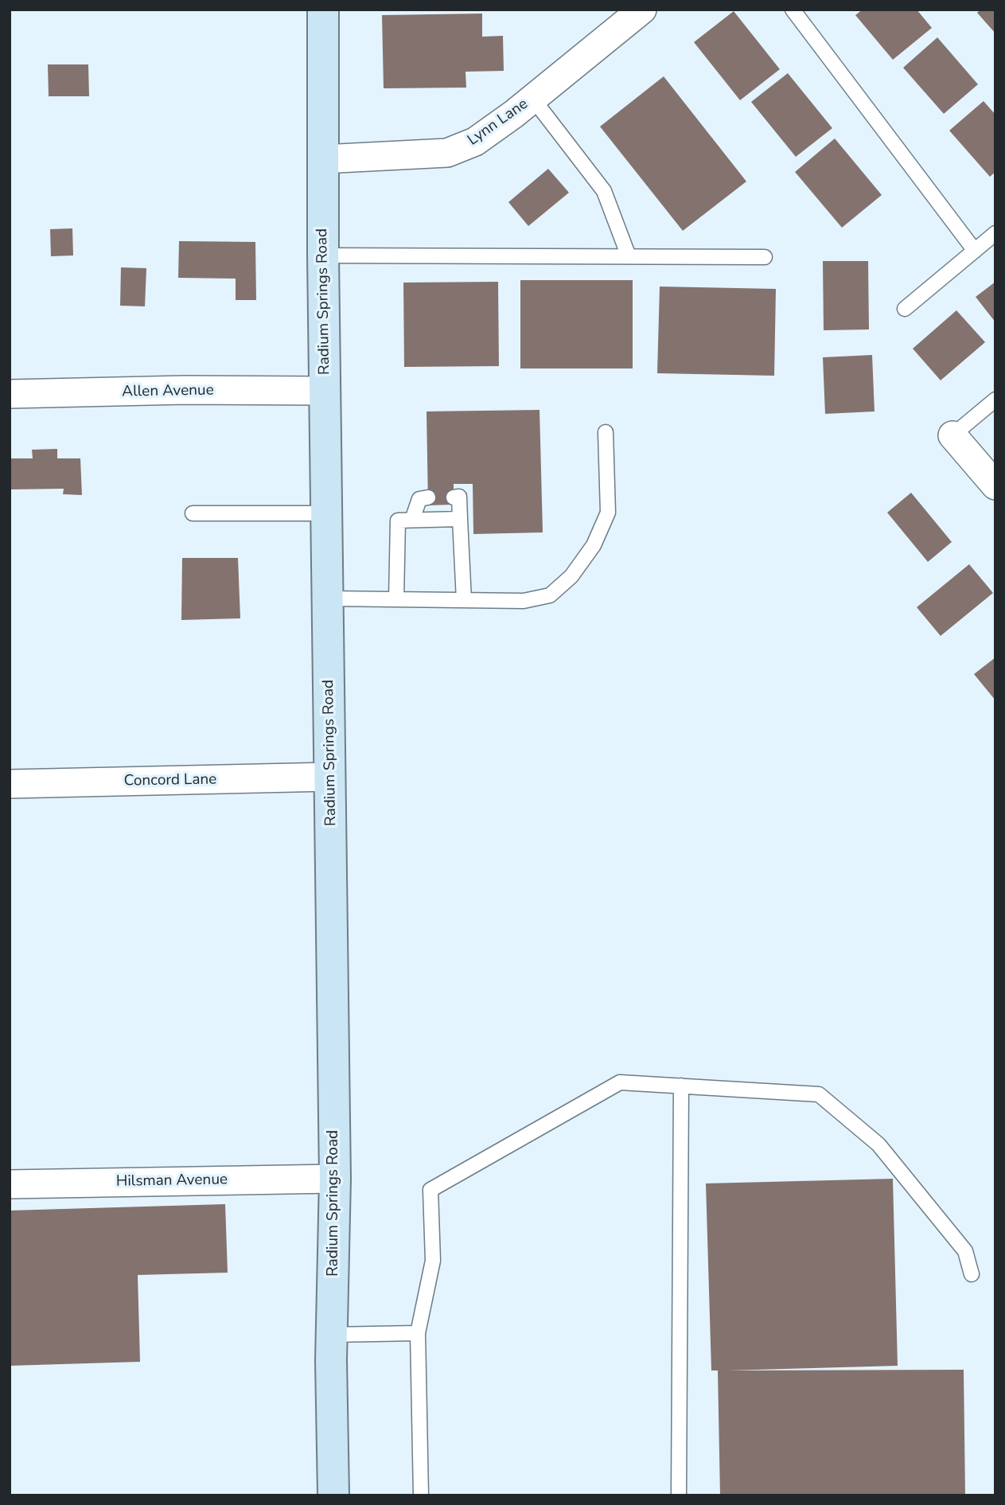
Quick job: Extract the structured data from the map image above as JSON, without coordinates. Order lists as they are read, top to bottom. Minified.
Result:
{"streets":{"main road":["Radium Springs Road"],"street":["Lynn Lane","Allen Avenue","Concord Lane","Hilsman Avenue"]},"crossings":[["Lynn Lane","Radium Springs Road"],["Radium Springs Road","Allen Avenue"],["Radium Springs Road","Concord Lane"],["Radium Springs Road","Hilsman Avenue"]]}
